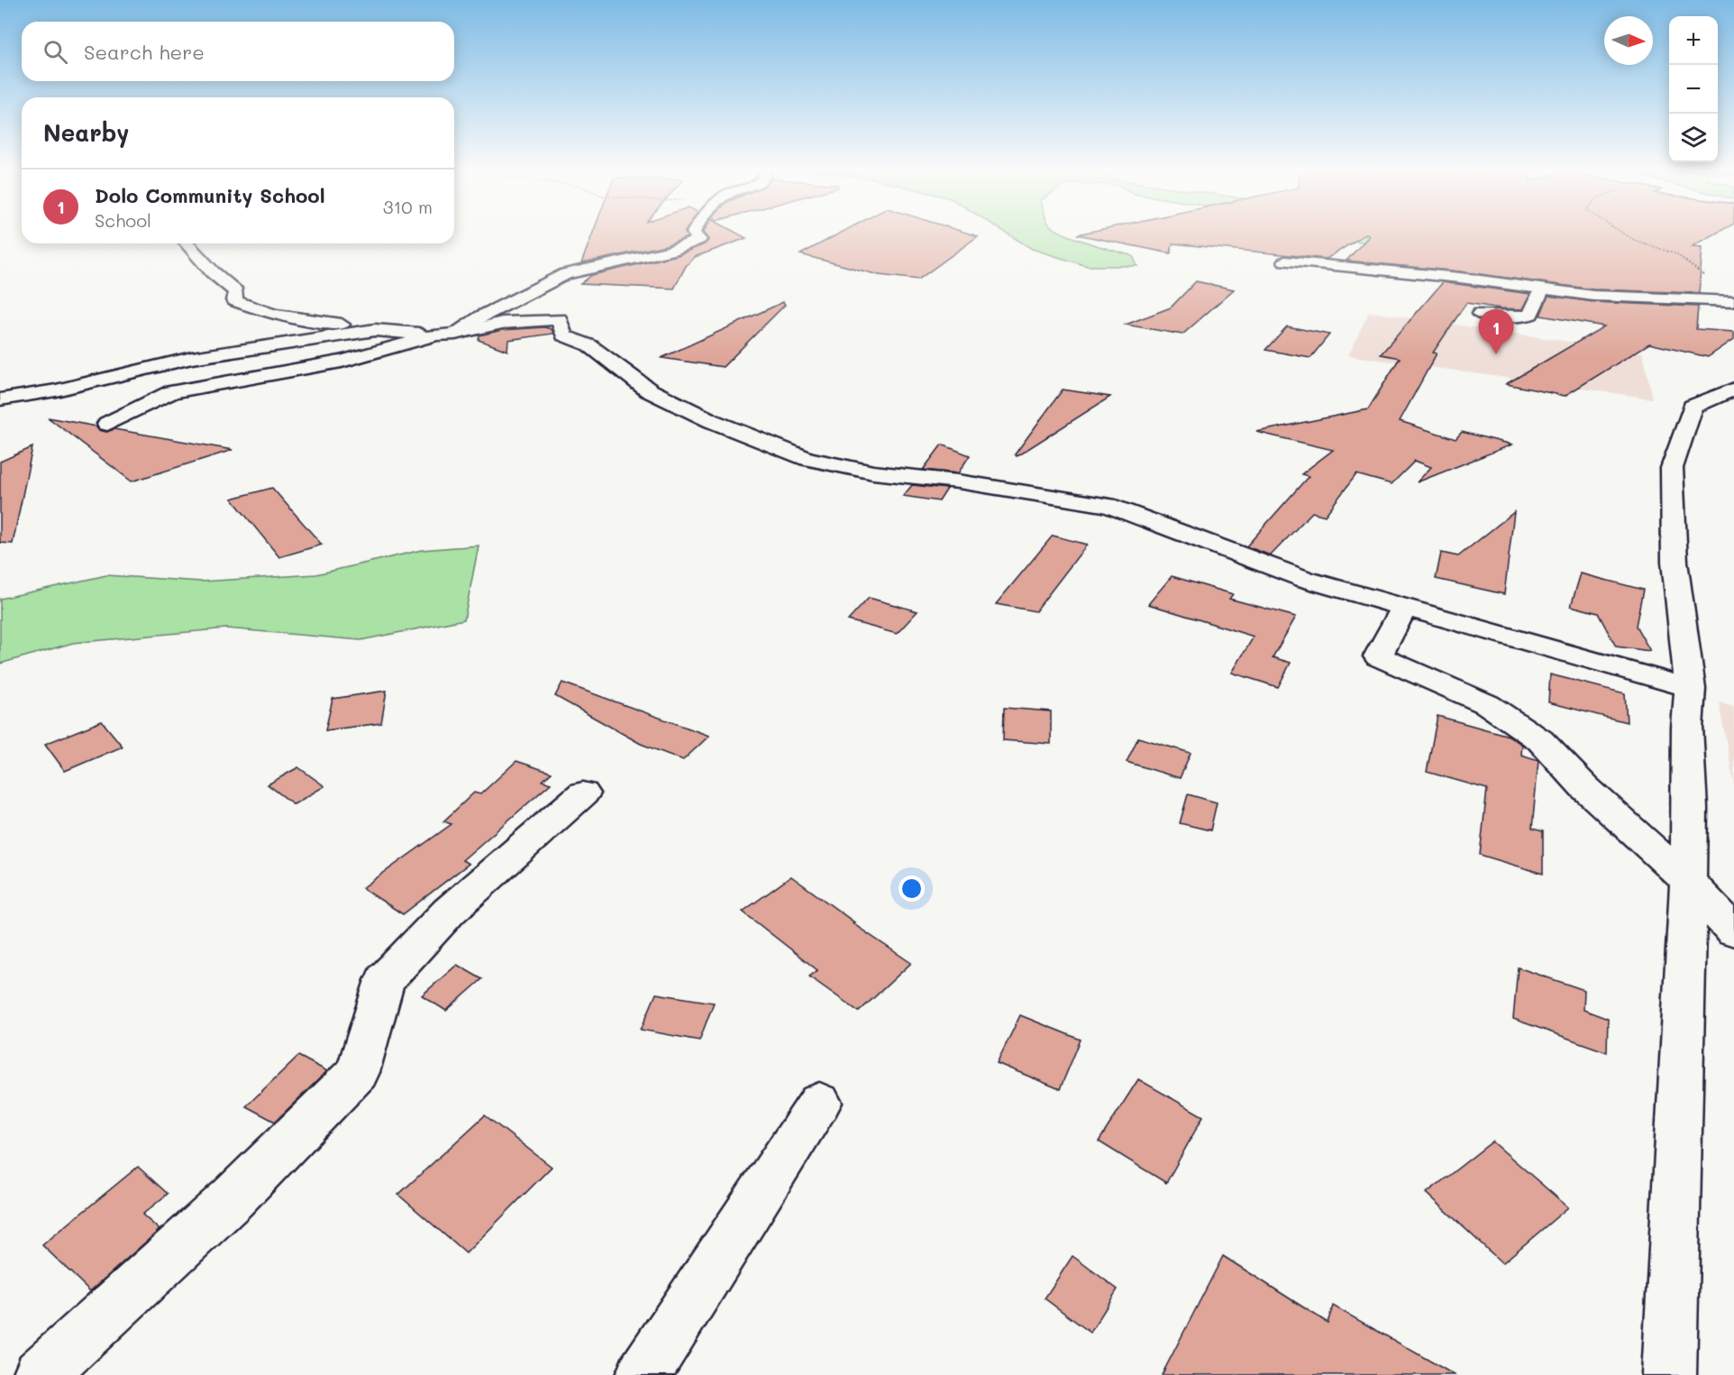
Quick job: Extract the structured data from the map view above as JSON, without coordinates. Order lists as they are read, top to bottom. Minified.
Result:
{"north":"right","page":{"map_buttons":["+","−"],"search":"Search here","heading":"Nearby","list":[{"mark":"1","name":"Dolo Community School","note":"School","value":"310 m"}],"pins":"1"}}
